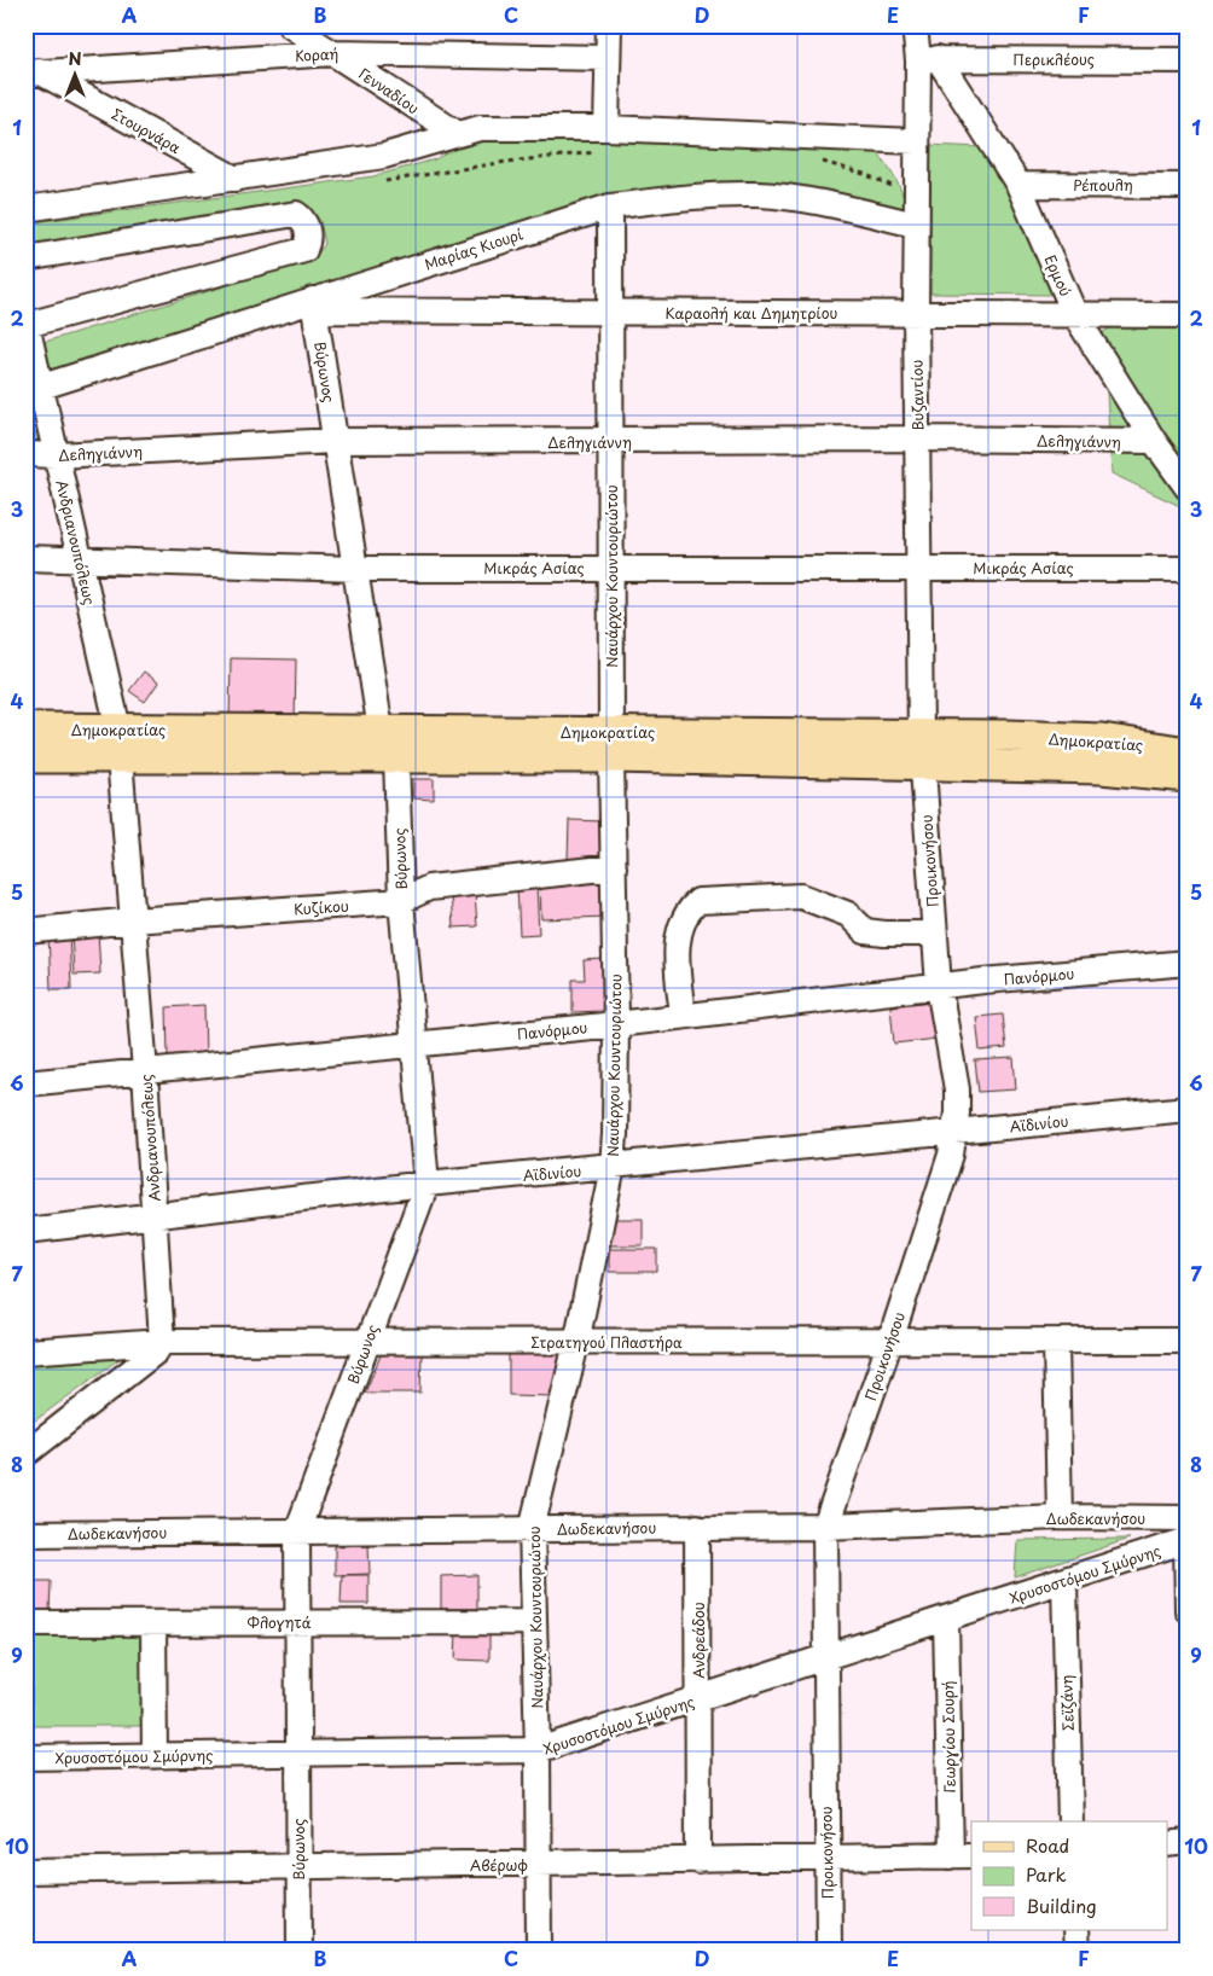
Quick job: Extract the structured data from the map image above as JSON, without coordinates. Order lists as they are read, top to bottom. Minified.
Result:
{"streets":{"main road":["Δημοκρατίας"],"street":["Κοραή","Περικλέους","Γενναδίου","Στουρνάρα","Ρέπουλη","Μαρίας Κιουρί","Ερμού","Καραολή και Δημητρίου","Βύρωνος","Βυζαντίου","Δεληγιάννη","Ανδριανουπόλεως","Μικράς Ασίας","Ναυάρχου Κουντουριώτου","Προικονήσου","Κυζίκου","Πανόρμου","Αϊδινίου","Στρατηγού Πλαστήρα","Δωδεκανήσου","Χρυσοστόμου Σμύρνης","Φλογητά","Ανδρεάδου","Σεϊζάνη","Γεωργίου Σουρή","Αβέρωφ"]},"crossings":[["Κοραή","Γενναδίου"],["Κοραή","Στουρνάρα"],["Περικλέους","Ερμού"],["Περικλέους","Βυζαντίου"],["Ρέπουλη","Ερμού"],["Μαρίας Κιουρί","Καραολή και Δημητρίου"],["Μαρίας Κιουρί","Βύρωνος"],["Μαρίας Κιουρί","Βυζαντίου"],["Μαρίας Κιουρί","Ανδριανουπόλεως"],["Μαρίας Κιουρί","Ναυάρχου Κουντουριώτου"],["Ερμού","Καραολή και Δημητρίου"],["Ερμού","Βυζαντίου"],["Ερμού","Δεληγιάννη"],["Καραολή και Δημητρίου","Βύρωνος"],["Καραολή και Δημητρίου","Βυζαντίου"],["Καραολή και Δημητρίου","Ναυάρχου Κουντουριώτου"],["Βύρωνος","Δεληγιάννη"],["Βύρωνος","Μικράς Ασίας"],["Βύρωνος","Δημοκρατίας"],["Βύρωνος","Κυζίκου"],["Βύρωνος","Πανόρμου"],["Βύρωνος","Αϊδινίου"],["Βύρωνος","Στρατηγού Πλαστήρα"],["Βύρωνος","Δωδεκανήσου"],["Βύρωνος","Χρυσοστόμου Σμύρνης"],["Βύρωνος","Φλογητά"],["Βύρωνος","Αβέρωφ"],["Βυζαντίου","Δεληγιάννη"],["Βυζαντίου","Μικράς Ασίας"],["Βυζαντίου","Δημοκρατίας"],["Βυζαντίου","Προικονήσου"],["Δεληγιάννη","Ανδριανουπόλεως"],["Δεληγιάννη","Ναυάρχου Κουντουριώτου"],["Ανδριανουπόλεως","Μικράς Ασίας"],["Ανδριανουπόλεως","Δημοκρατίας"],["Ανδριανουπόλεως","Κυζίκου"],["Ανδριανουπόλεως","Πανόρμου"],["Ανδριανουπόλεως","Αϊδινίου"],["Ανδριανουπόλεως","Στρατηγού Πλαστήρα"],["Μικράς Ασίας","Ναυάρχου Κουντουριώτου"],["Ναυάρχου Κουντουριώτου","Δημοκρατίας"],["Ναυάρχου Κουντουριώτου","Κυζίκου"],["Ναυάρχου Κουντουριώτου","Πανόρμου"],["Ναυάρχου Κουντουριώτου","Αϊδινίου"],["Ναυάρχου Κουντουριώτου","Στρατηγού Πλαστήρα"],["Ναυάρχου Κουντουριώτου","Δωδεκανήσου"],["Ναυάρχου Κουντουριώτου","Χρυσοστόμου Σμύρνης"],["Ναυάρχου Κουντουριώτου","Φλογητά"],["Ναυάρχου Κουντουριώτου","Αβέρωφ"],["Δημοκρατίας","Προικονήσου"],["Προικονήσου","Πανόρμου"],["Προικονήσου","Αϊδινίου"],["Προικονήσου","Στρατηγού Πλαστήρα"],["Προικονήσου","Δωδεκανήσου"],["Προικονήσου","Χρυσοστόμου Σμύρνης"],["Προικονήσου","Αβέρωφ"],["Δωδεκανήσου","Χρυσοστόμου Σμύρνης"],["Δωδεκανήσου","Ανδρεάδου"],["Χρυσοστόμου Σμύρνης","Ανδρεάδου"],["Χρυσοστόμου Σμύρνης","Σεϊζάνη"],["Χρυσοστόμου Σμύρνης","Γεωργίου Σουρή"],["Ανδρεάδου","Αβέρωφ"],["Γεωργίου Σουρή","Αβέρωφ"]],"legend":["Road","Park","Building"],"north":"top","grid":{"columns":["A","B","C","D","E","F"],"rows":["1","2","3","4","5","6","7","8","9","10"]}}
